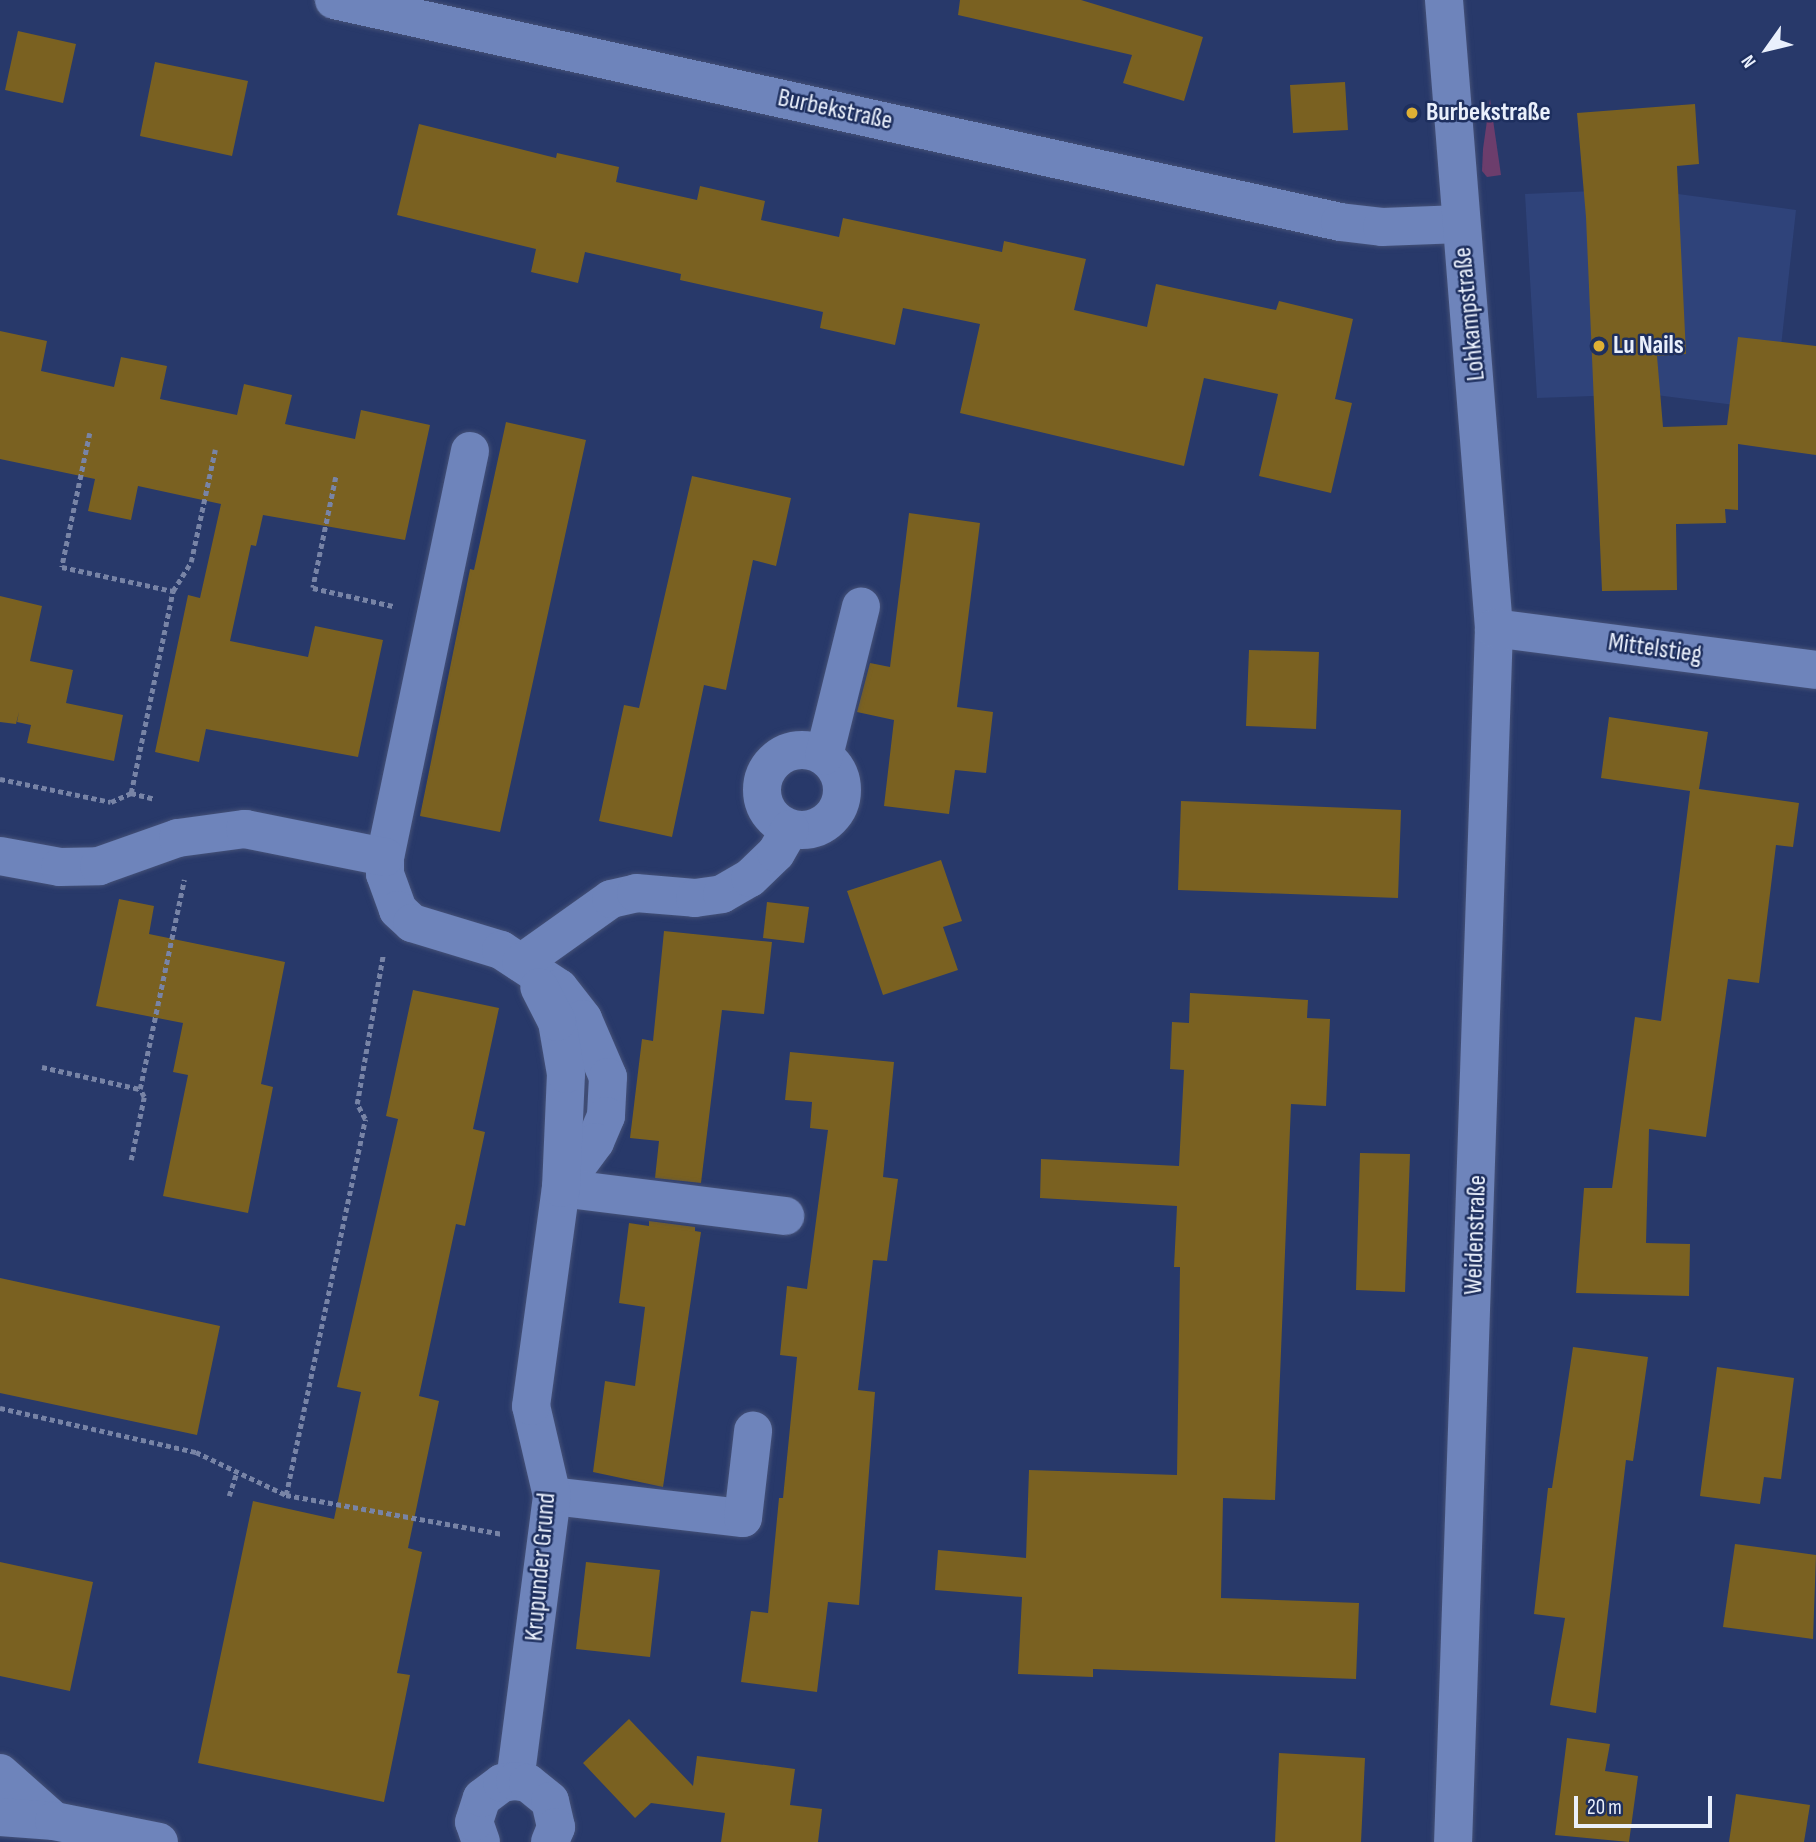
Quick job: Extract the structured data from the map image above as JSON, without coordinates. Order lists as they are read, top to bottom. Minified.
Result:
{"streets":{"street":["Burbekstraße","Lohkampstraße","Mittelstieg","Weidenstraße","Krupunder Grund"]},"crossings":[["Burbekstraße","Lohkampstraße"],["Lohkampstraße","Mittelstieg"],["Lohkampstraße","Weidenstraße"],["Mittelstieg","Weidenstraße"]],"places":["Burbekstraße","Lu Nails"],"scale_bar":"20 m","north":"bottom left"}
